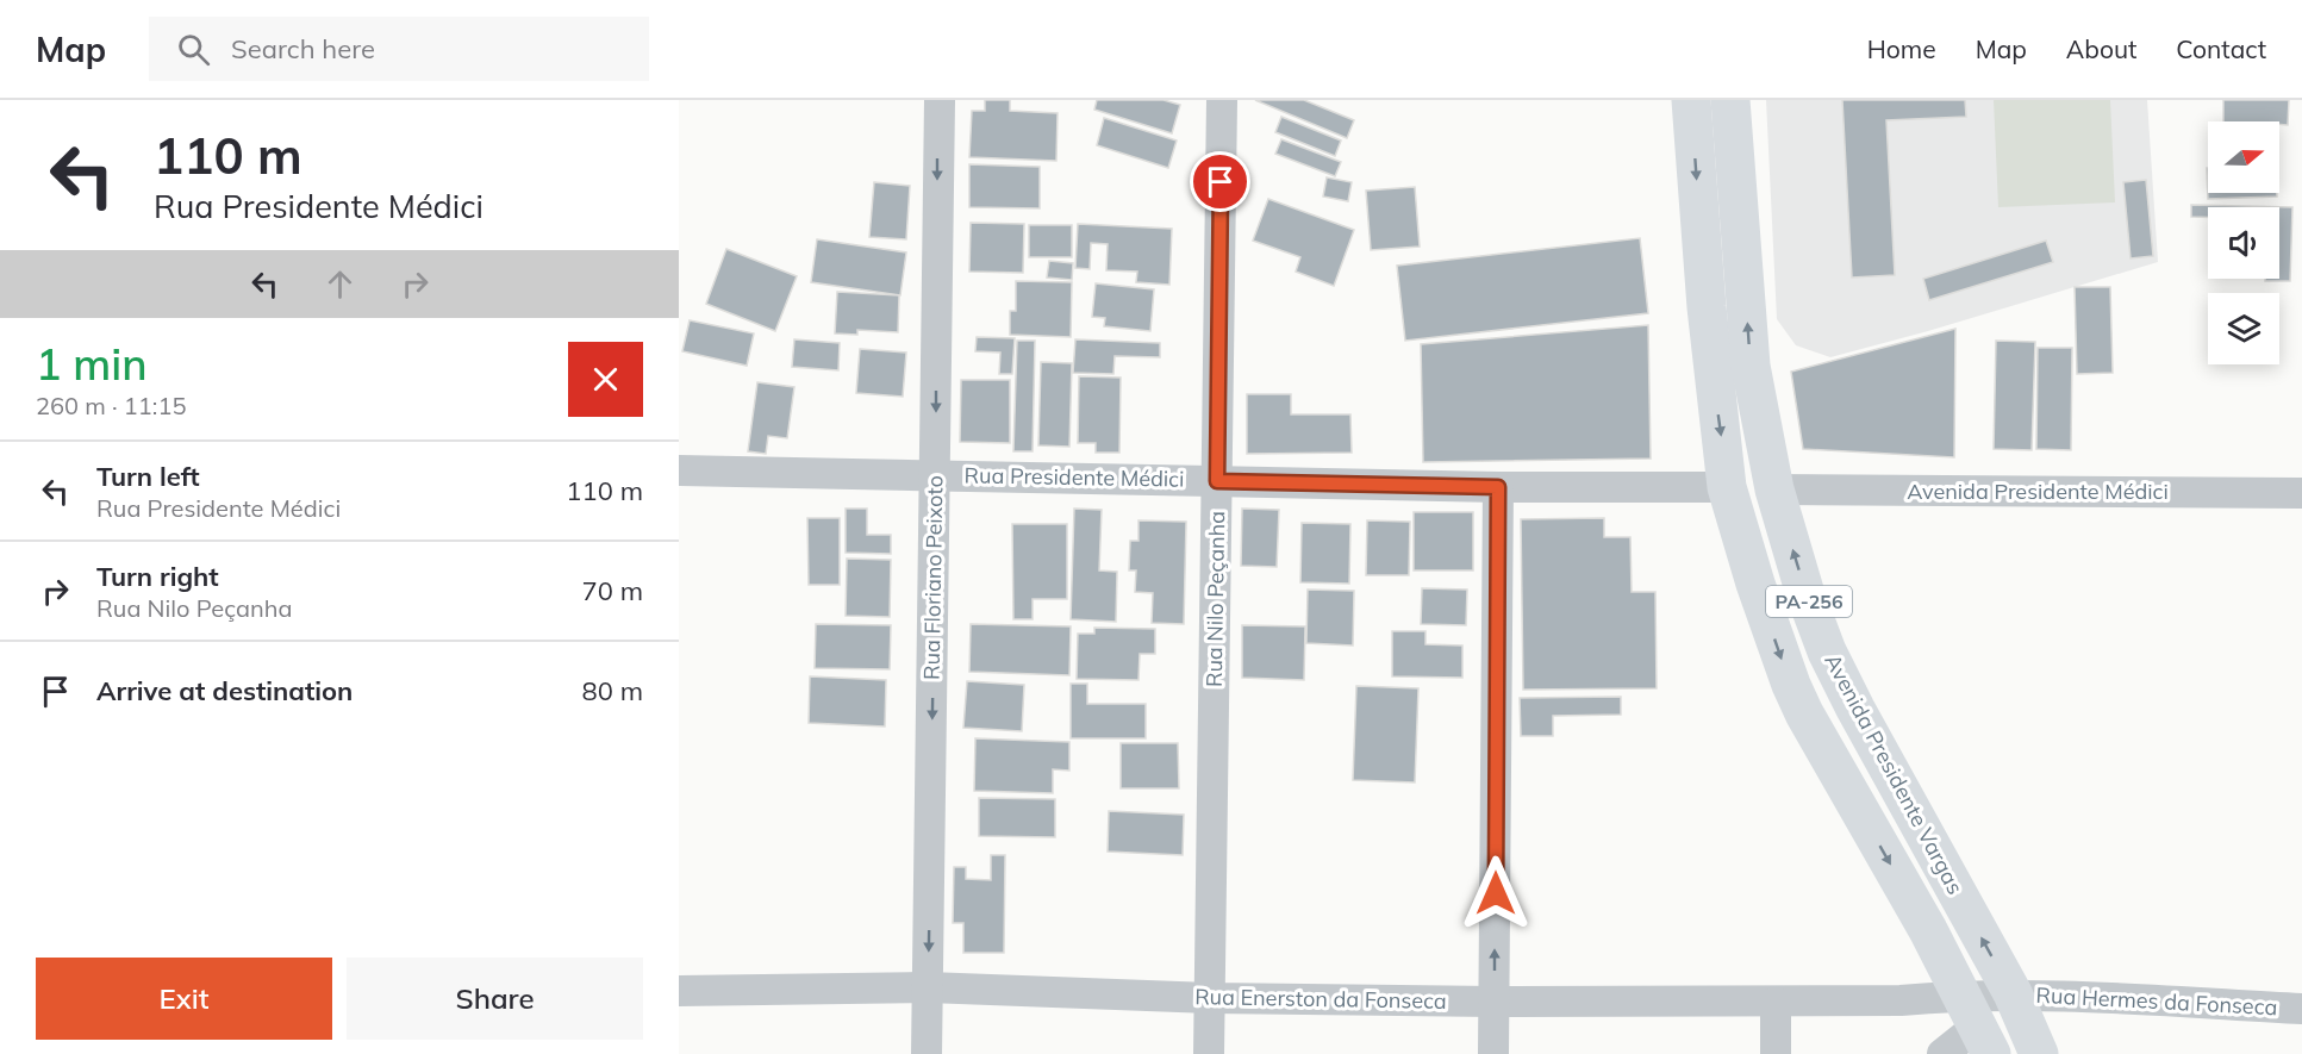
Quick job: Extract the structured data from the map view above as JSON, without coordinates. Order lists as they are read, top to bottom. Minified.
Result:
{"streets":{"main road":["PA-256","Avenida Presidente Vargas"],"street":["Rua Presidente Médici","Avenida Presidente Médici","Rua Floriano Peixoto","Rua Nilo Peçanha","Rua Enerston da Fonseca","Rua Hermes da Fonseca"]},"crossings":[["Rua Presidente Médici","Rua Floriano Peixoto"],["Rua Presidente Médici","Rua Nilo Peçanha"],["Rua Presidente Médici","Avenida Presidente Vargas"],["Avenida Presidente Médici","Avenida Presidente Vargas"],["Rua Floriano Peixoto","Rua Enerston da Fonseca"],["Rua Nilo Peçanha","Rua Enerston da Fonseca"],["Avenida Presidente Vargas","Rua Enerston da Fonseca"],["Avenida Presidente Vargas","Rua Hermes da Fonseca"],["Rua Enerston da Fonseca","Rua Hermes da Fonseca"]],"one_way":["Rua Floriano Peixoto"],"north":"right","page":{"header":"Map","search":"Search here","nav":["Home","Map","About","Contact"],"turn":["110 m","Rua Presidente Médici"],"heading":["1 min","260 m · 11:15"],"list":[{"name":"Turn left","note":"Rua Presidente Médici","value":"110 m"},{"name":"Turn right","note":"Rua Nilo Peçanha","value":"70 m"},{"name":"Arrive at destination","value":"80 m"}],"buttons":["Exit","Share"]}}
